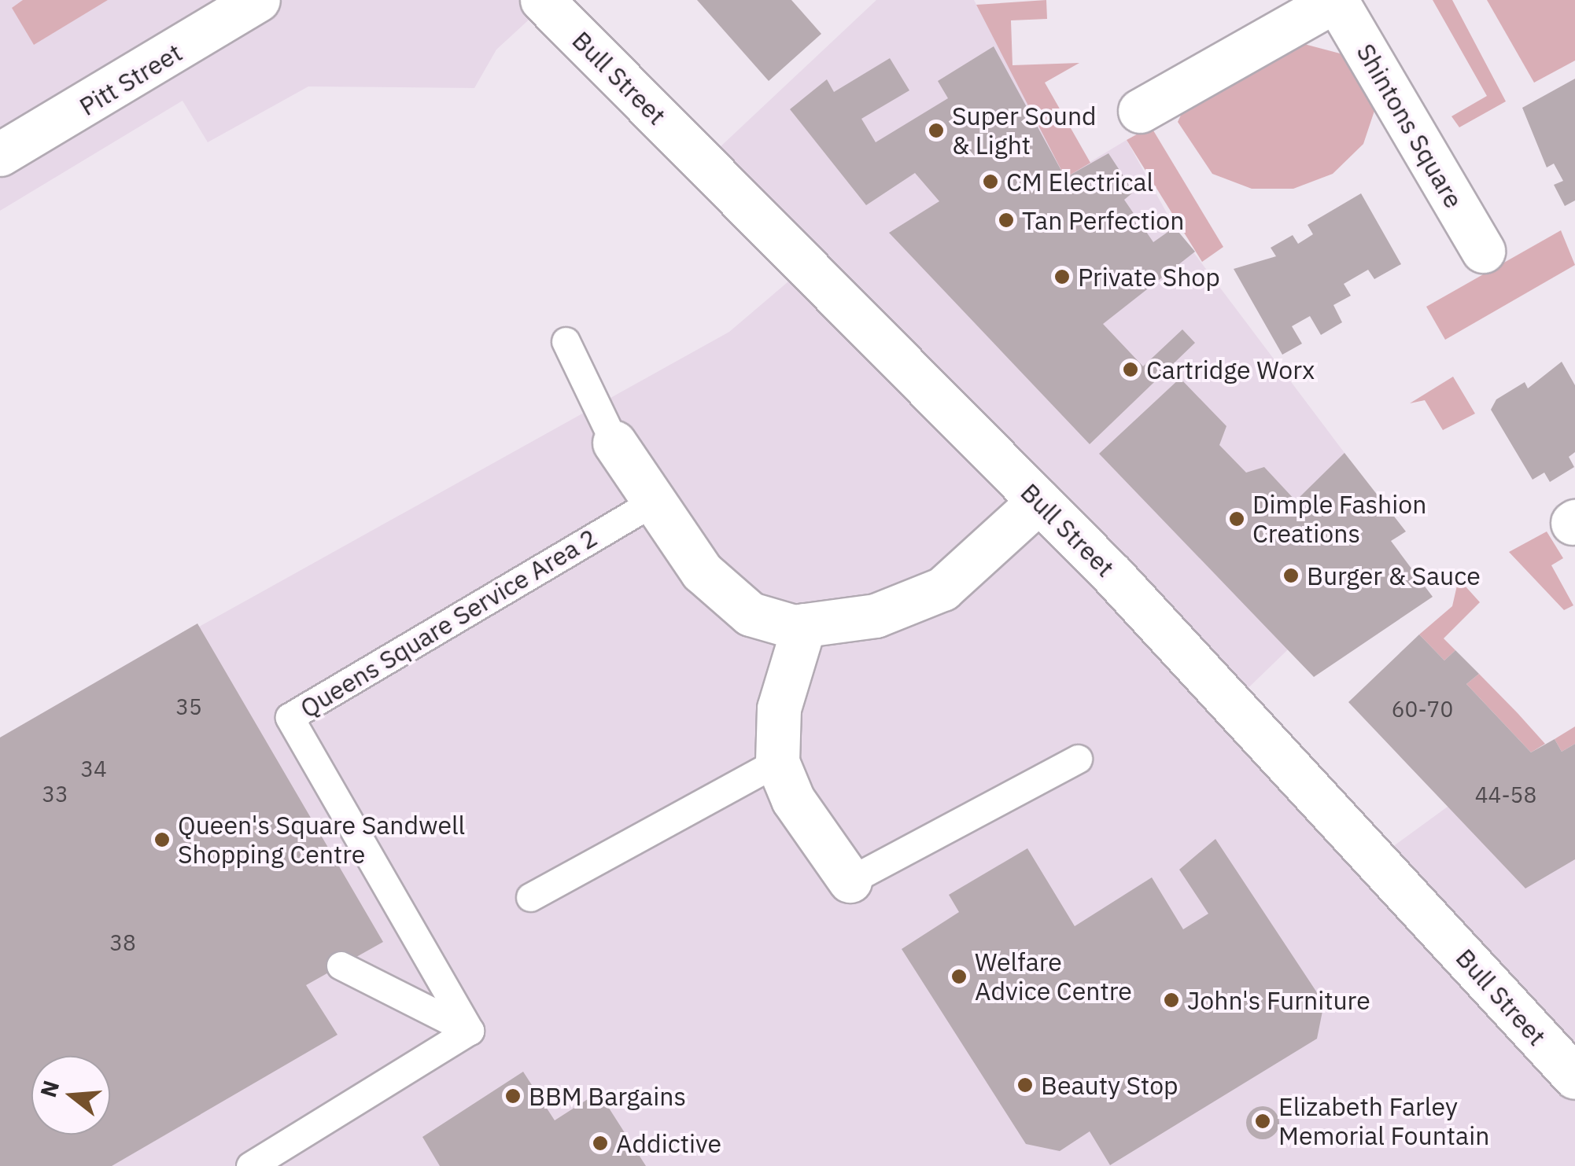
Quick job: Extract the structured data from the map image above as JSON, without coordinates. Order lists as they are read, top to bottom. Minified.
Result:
{"streets":{"street":["Bull Street","Pitt Street","Shintons Square"],"lane":["Queens Square Service Area 2"]},"places":["Super Sound & Light","CM Electrical","Tan Perfection","Private Shop","Cartridge Worx","Dimple Fashion Creations","Burger & Sauce","Queen's Square Sandwell Shopping Centre","Welfare Advice Centre","John's Furniture","Beauty Stop","BBM Bargains","Elizabeth Farley Memorial Fountain","Addictive"],"house_numbers":["35","60-70","34","33","44-58","38"],"north":"left"}
